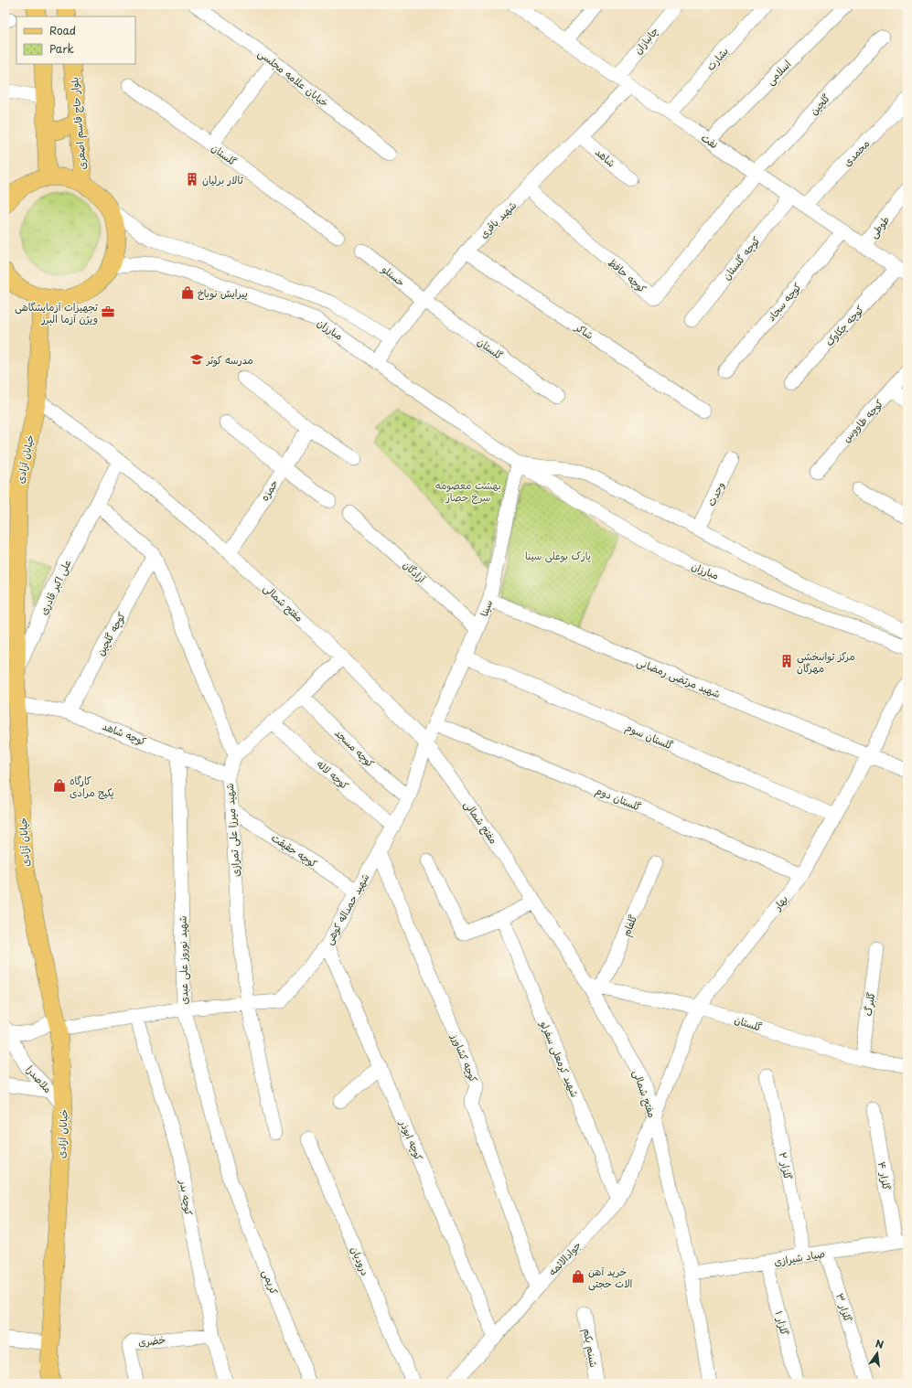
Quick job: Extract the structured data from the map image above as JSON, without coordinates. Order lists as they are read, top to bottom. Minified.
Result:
{"streets":{"main road":["بلوار حاج قاسم اصغری","خیابان آزادی"],"street":["چانبازان","بشارت","اسلامی","خیابان علامه مجلسی","گلچین","نفت","محمدی","گلستان","شاهد","شهید باقری","طوطی","کوچه گلستان","حسنلو","کوچه حافظ","کوچه سجاد","کوچه چکاوک","مبارزان","شاکر","کوچه طاووس","حمزه","وحدت","آزادگان","علی اکبر قادری","مفتح شمالی","سینا","کوچه گلچین","شهید مرتضی رمضانی","کوچه شاهد","گلستان سوم","کوچه مسجد","کوچه لاله","گلستان دوم","شهید میرزا علی تمرازی","کوچه حقیقت","بهار","شهید حمداله کوهی","گلفام","شهید نوروز علی عبدی","گلبرگ","کوچه کشاورز","شهید کرمعلی سفرلو","ملاصدرا","کوچه ابوذر","گلزار ۲","گلزار ۴","کوچه بدر","صیاد شیرازی","جوادالائمه","درودیان","کریمی","گلزار ۳","گلزار ۱","خضری","شبنم یکم"]},"crossings":[["چانبازان","نفت"],["بشارت","نفت"],["اسلامی","نفت"],["گلچین","نفت"],["گلچین","کوچه حافظ"],["نفت","محمدی"],["نفت","شهید باقری"],["نفت","طوطی"],["نفت","کوچه گلستان"],["نفت","کوچه حافظ"],["نفت","کوچه سجاد"],["نفت","کوچه چکاوک"],["گلستان","شهید باقری"],["گلستان","حسنلو"],["گلستان","مفتح شمالی"],["گلستان","بهار"],["گلستان","گلفام"],["گلستان","گلبرگ"],["شاهد","شهید باقری"],["شهید باقری","حسنلو"],["شهید باقری","کوچه حافظ"],["شهید باقری","مبارزان"],["شهید باقری","شاکر"],["مبارزان","وحدت"],["مبارزان","سینا"],["خیابان آزادی","علی اکبر قادری"],["خیابان آزادی","مفتح شمالی"],["خیابان آزادی","کوچه شاهد"],["خیابان آزادی","شهید حمداله کوهی"],["خیابان آزادی","ملاصدرا"],["حمزه","مفتح شمالی"],["آزادگان","سینا"],["مفتح شمالی","سینا"],["مفتح شمالی","بهار"],["مفتح شمالی","شهید حمداله کوهی"],["مفتح شمالی","صیاد شیرازی"],["مفتح شمالی","جوادالائمه"],["سینا","شهید مرتضی رمضانی"],["سینا","گلستان سوم"],["سینا","گلستان دوم"],["سینا","شهید حمداله کوهی"],["کوچه گلچین","کوچه شاهد"],["شهید مرتضی رمضانی","بهار"],["کوچه شاهد","شهید میرزا علی تمرازی"],["کوچه شاهد","شهید نوروز علی عبدی"],["گلستان سوم","بهار"],["کوچه مسجد","شهید حمداله کوهی"],["کوچه لاله","شهید حمداله کوهی"],["گلستان دوم","بهار"],["شهید میرزا علی تمرازی","کوچه حقیقت"],["شهید میرزا علی تمرازی","شهید حمداله کوهی"],["کوچه حقیقت","شهید حمداله کوهی"],["بهار","جوادالائمه"],["شهید حمداله کوهی","شهید نوروز علی عبدی"],["شهید حمداله کوهی","کوچه کشاورز"],["شهید حمداله کوهی","ملاصدرا"],["شهید حمداله کوهی","کوچه ابوذر"],["شهید حمداله کوهی","کوچه بدر"],["شهید نوروز علی عبدی","کریمی"],["کوچه کشاورز","جوادالائمه"],["شهید کرمعلی سفرلو","جوادالائمه"],["کوچه ابوذر","جوادالائمه"],["گلزار ۲","صیاد شیرازی"],["گلزار ۴","صیاد شیرازی"],["کوچه بدر","خضری"],["صیاد شیرازی","گلزار ۳"],["صیاد شیرازی","گلزار ۱"]],"parks":["بهشت معصومه سرخ حصار","پارک بوعلی سینا"],"places":{"building":["تالار برلیان","مرکز توانبخشی مهرگان"],"shop":["پیرایش نوباخ","کارگاه پکیج مرادی","خرید آهن الات حجتی"],"office":["تجهیزات آزمایشگاهی ویژن آزما البرز"],"school or university":["مدرسه کوثر"]},"legend":["Road","Park"],"north":"top"}
